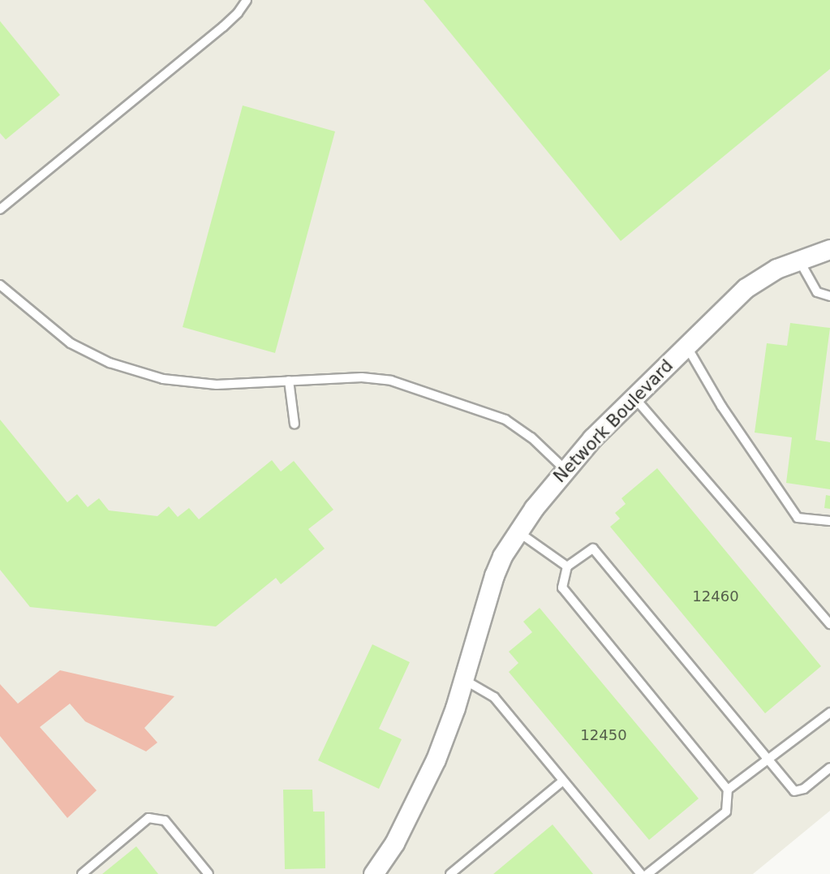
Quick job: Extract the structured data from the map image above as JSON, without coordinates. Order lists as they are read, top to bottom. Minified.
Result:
{"streets":{"street":["Network Boulevard"]},"house_numbers":["12460","12450"]}
